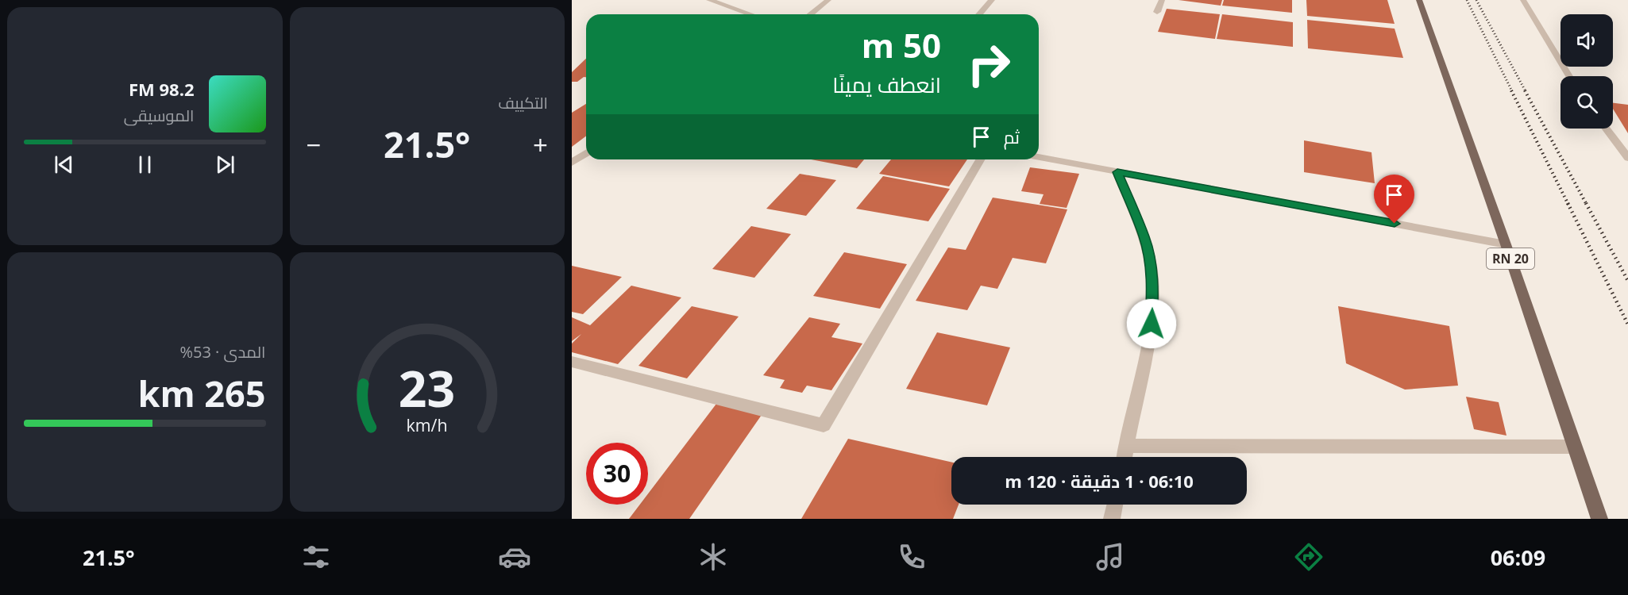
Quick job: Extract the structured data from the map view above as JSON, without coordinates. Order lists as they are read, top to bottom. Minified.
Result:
{"streets":{"main road":["RN 20"]},"page":{"tile":["التكييف",["المدى · 53%","265 km"]],"turn":["50 m","انعطف يمينًا"],"song":["98.2 FM","الموسيقى"],"then":"ثم","heat":["−","21.5°","+"],"limit":"30","trip":"06:10 · 1 دقيقة · 120 m","tabs":["06:09","21.5°"],"gauge":["23","km/h"]}}
